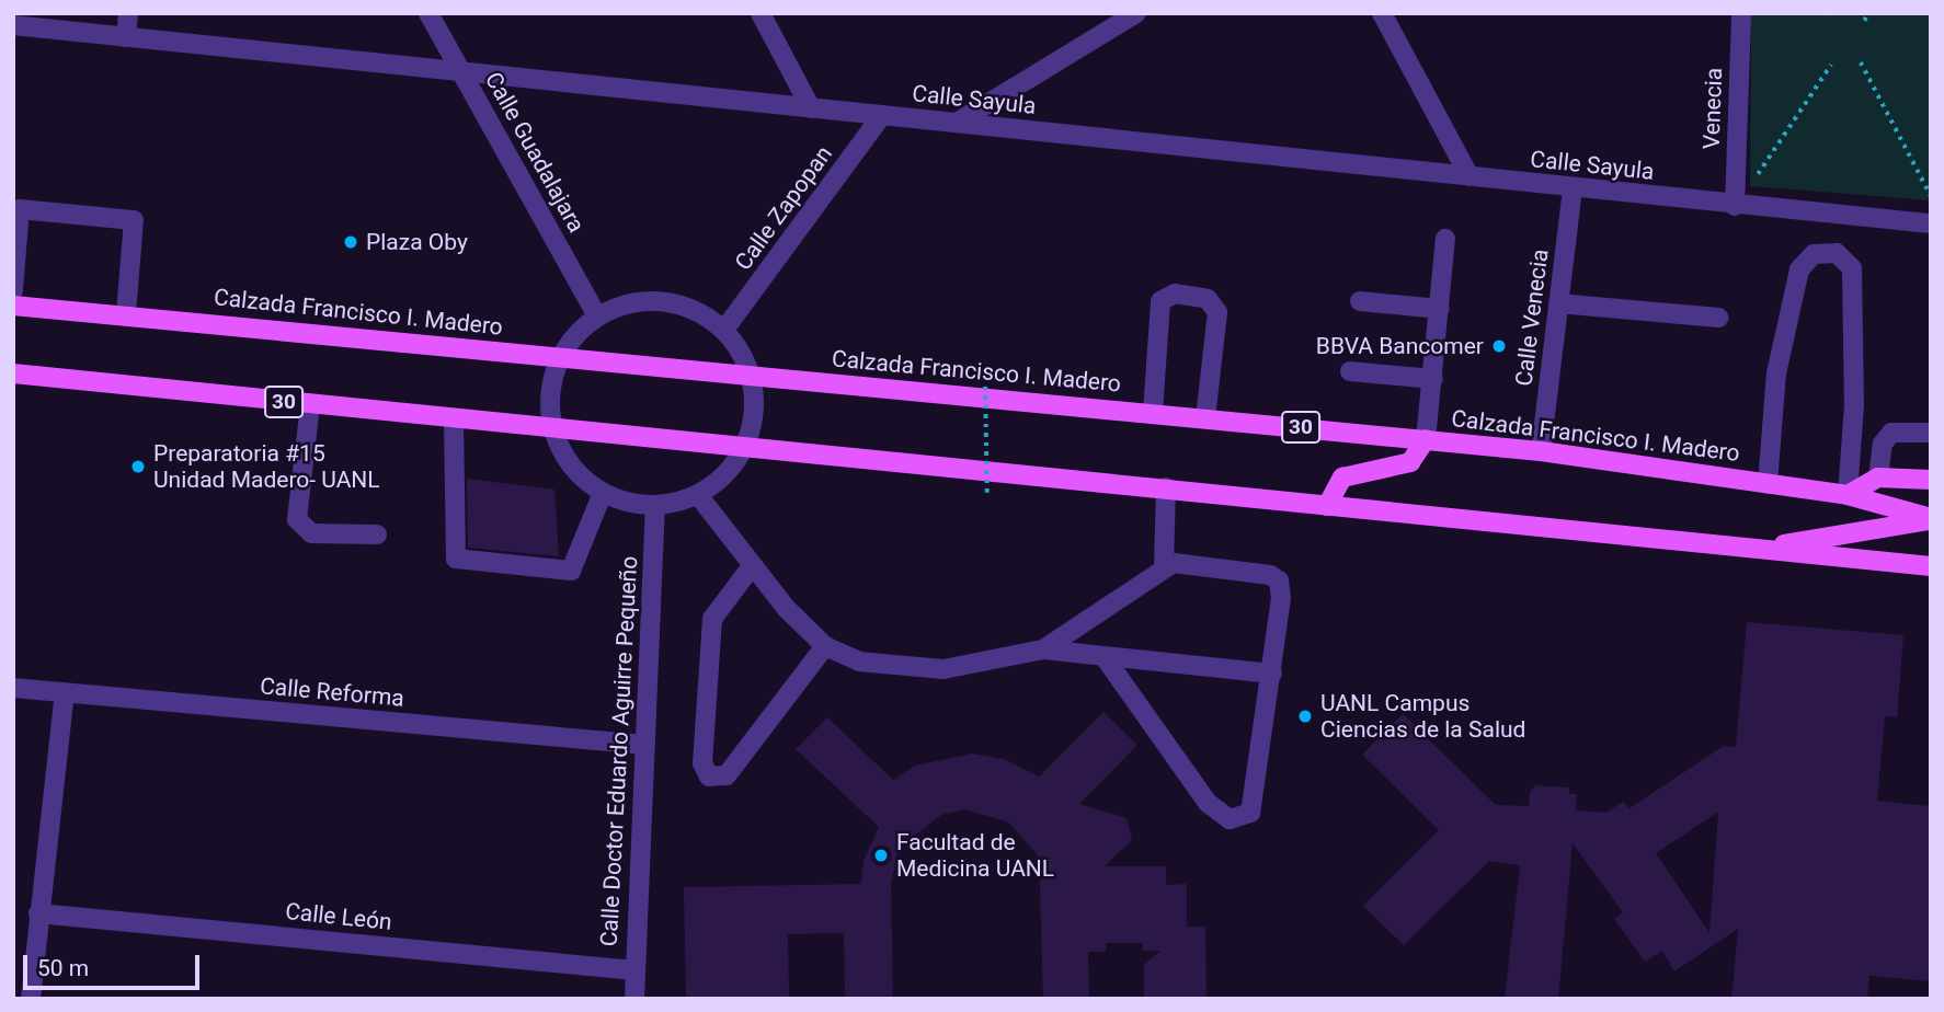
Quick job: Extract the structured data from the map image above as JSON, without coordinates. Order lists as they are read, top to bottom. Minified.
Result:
{"streets":{"main road":["Calzada Francisco I. Madero","30"],"street":["Calle Sayula","Venecia","Calle Guadalajara","Calle Zapopan","Calle Venecia","Calle Reforma","Calle Doctor Eduardo Aguirre Pequeño","Calle León"]},"crossings":[["Calle Sayula","Venecia"],["Calle Sayula","Calle Guadalajara"],["Calle Sayula","Calle Zapopan"],["Calle Sayula","Calle Venecia"],["Calzada Francisco I. Madero","Calle Venecia"],["Calle Reforma","Calle Doctor Eduardo Aguirre Pequeño"],["Calle Doctor Eduardo Aguirre Pequeño","Calle León"]],"places":["Plaza Oby","BBVA Bancomer","Preparatoria #15 Unidad Madero- UANL","UANL Campus Ciencias de la Salud","Facultad de Medicina UANL"],"scale_bar":"50 m"}
